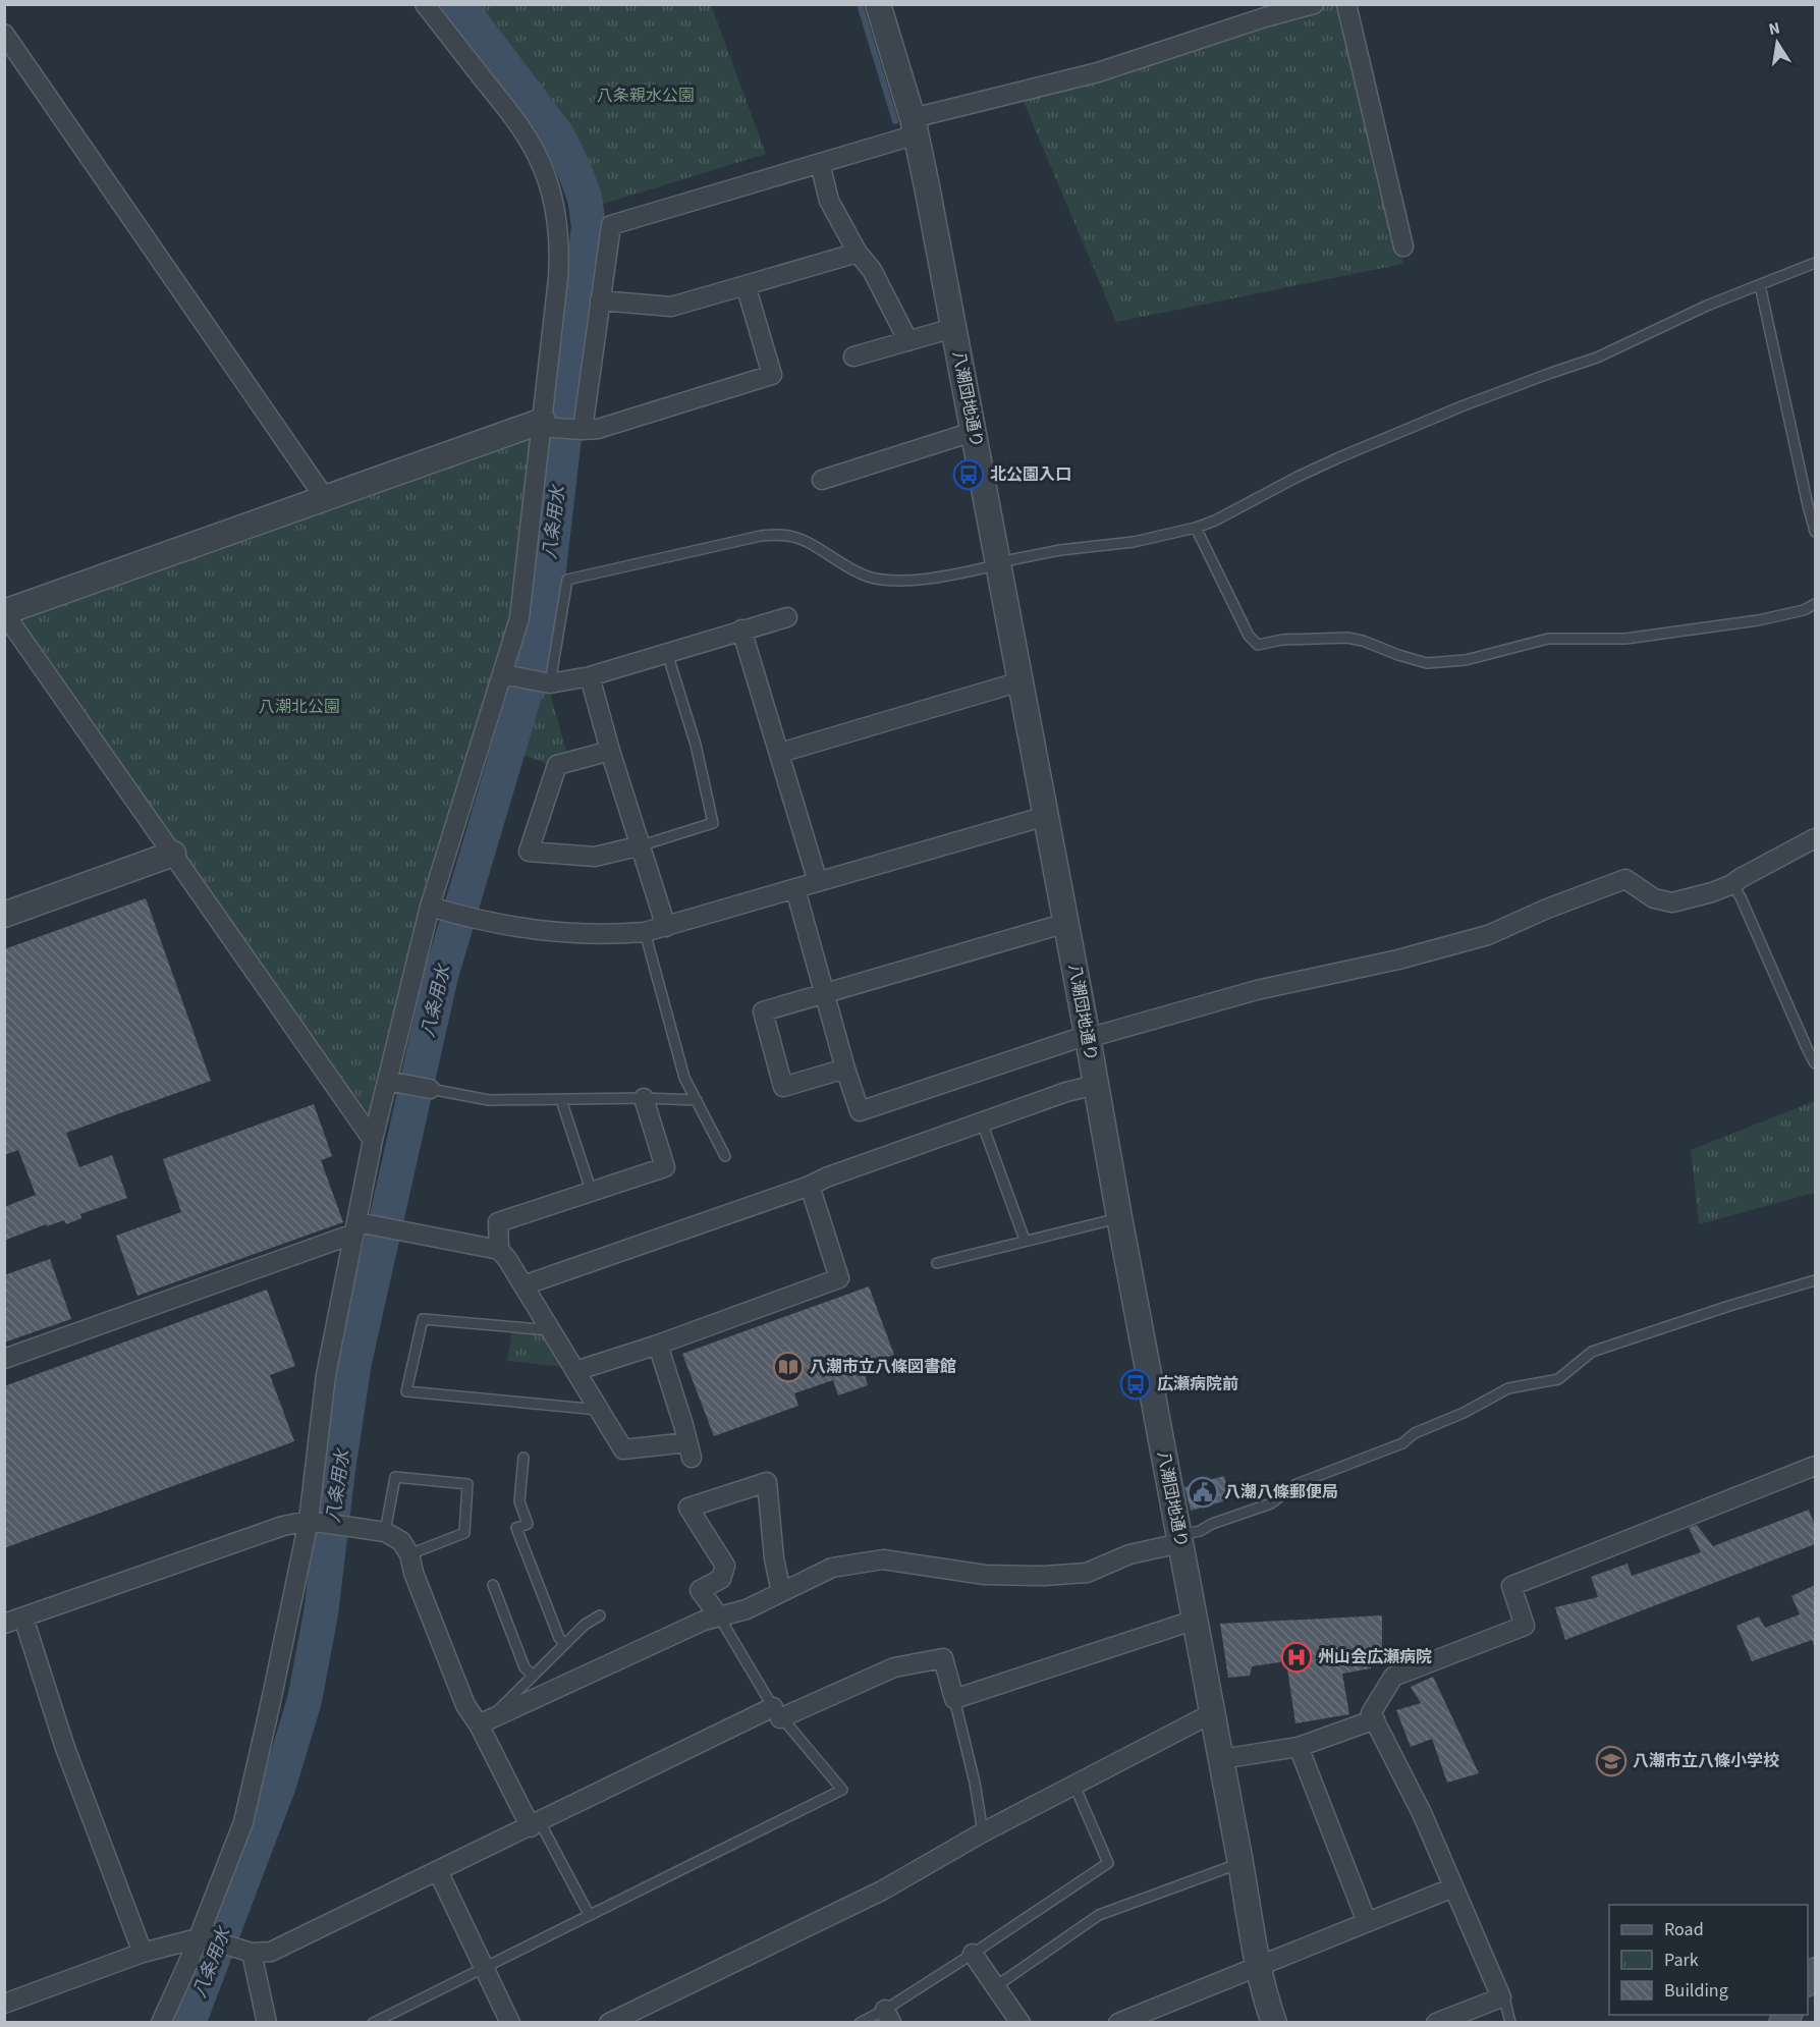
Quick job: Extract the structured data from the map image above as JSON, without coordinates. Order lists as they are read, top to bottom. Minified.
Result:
{"streets":{"street":["八潮団地通り"]},"water":["八条用水"],"parks":["八条親水公園","八潮北公園"],"places":{"bus stop":["北公園入口","広瀬病院前"],"library":["八潮市立八條図書館"],"public building":["八潮八條郵便局"],"hospital":["州山会広瀬病院"],"school or university":["八潮市立八條小学校"]},"legend":["Road","Park","Building"],"north":"top"}
